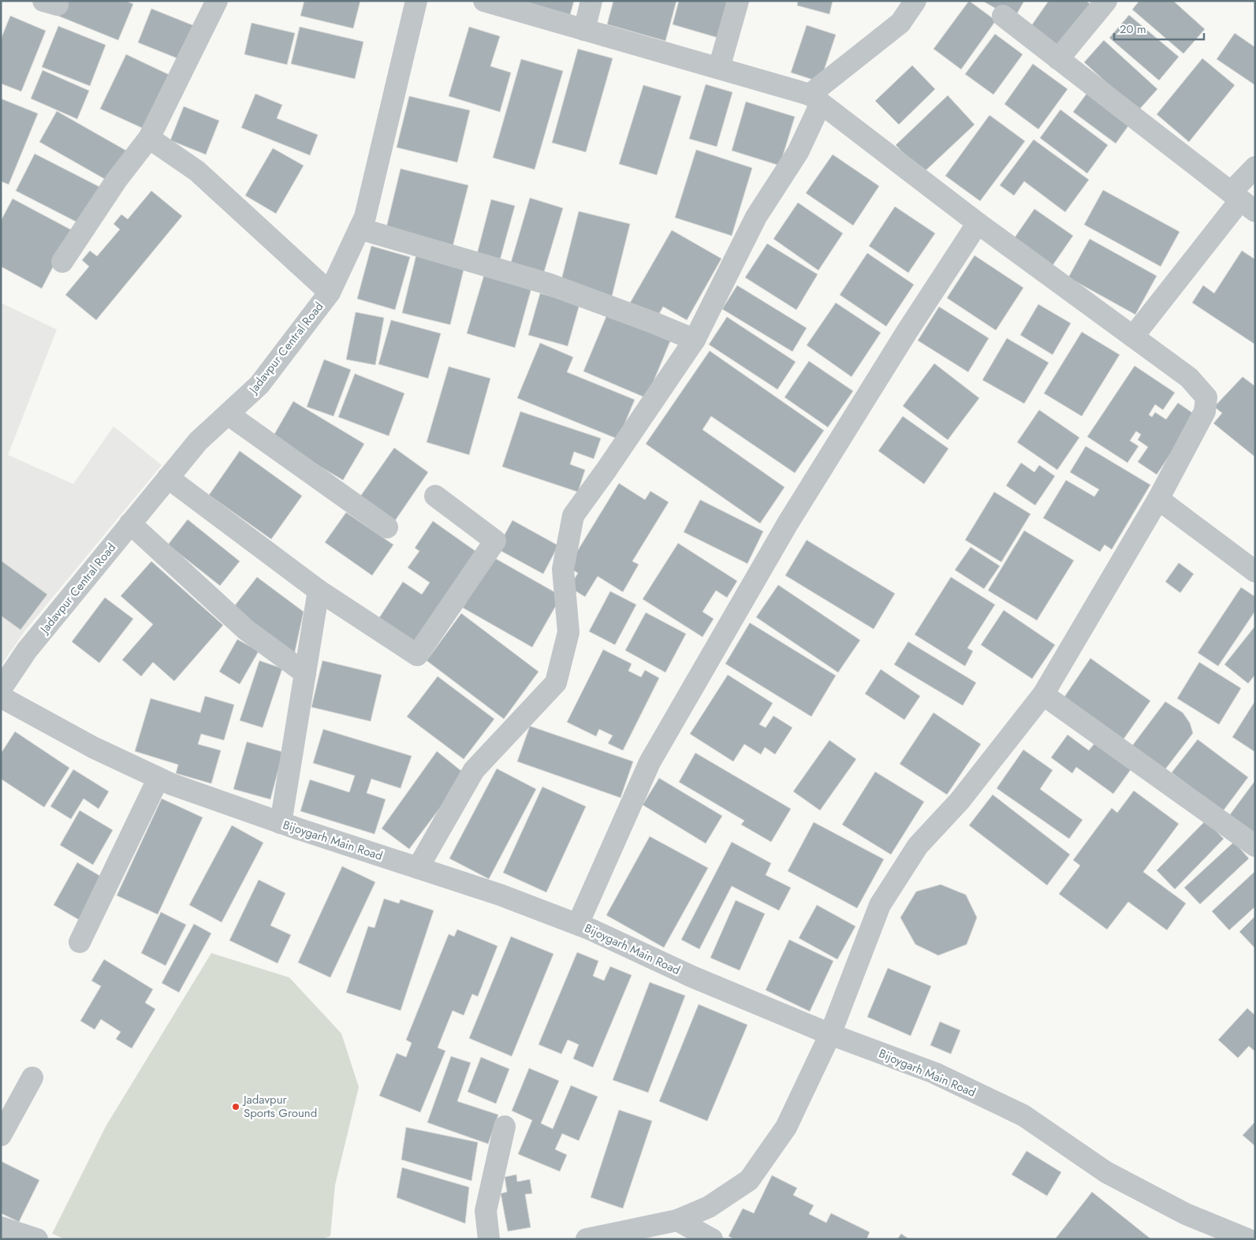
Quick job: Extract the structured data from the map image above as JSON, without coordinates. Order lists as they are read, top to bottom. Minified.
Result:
{"streets":{"street":["Jadavpur Central Road","Bijoygarh Main Road"]},"places":["Jadavpur Sports Ground"],"scale_bar":"20 m"}
